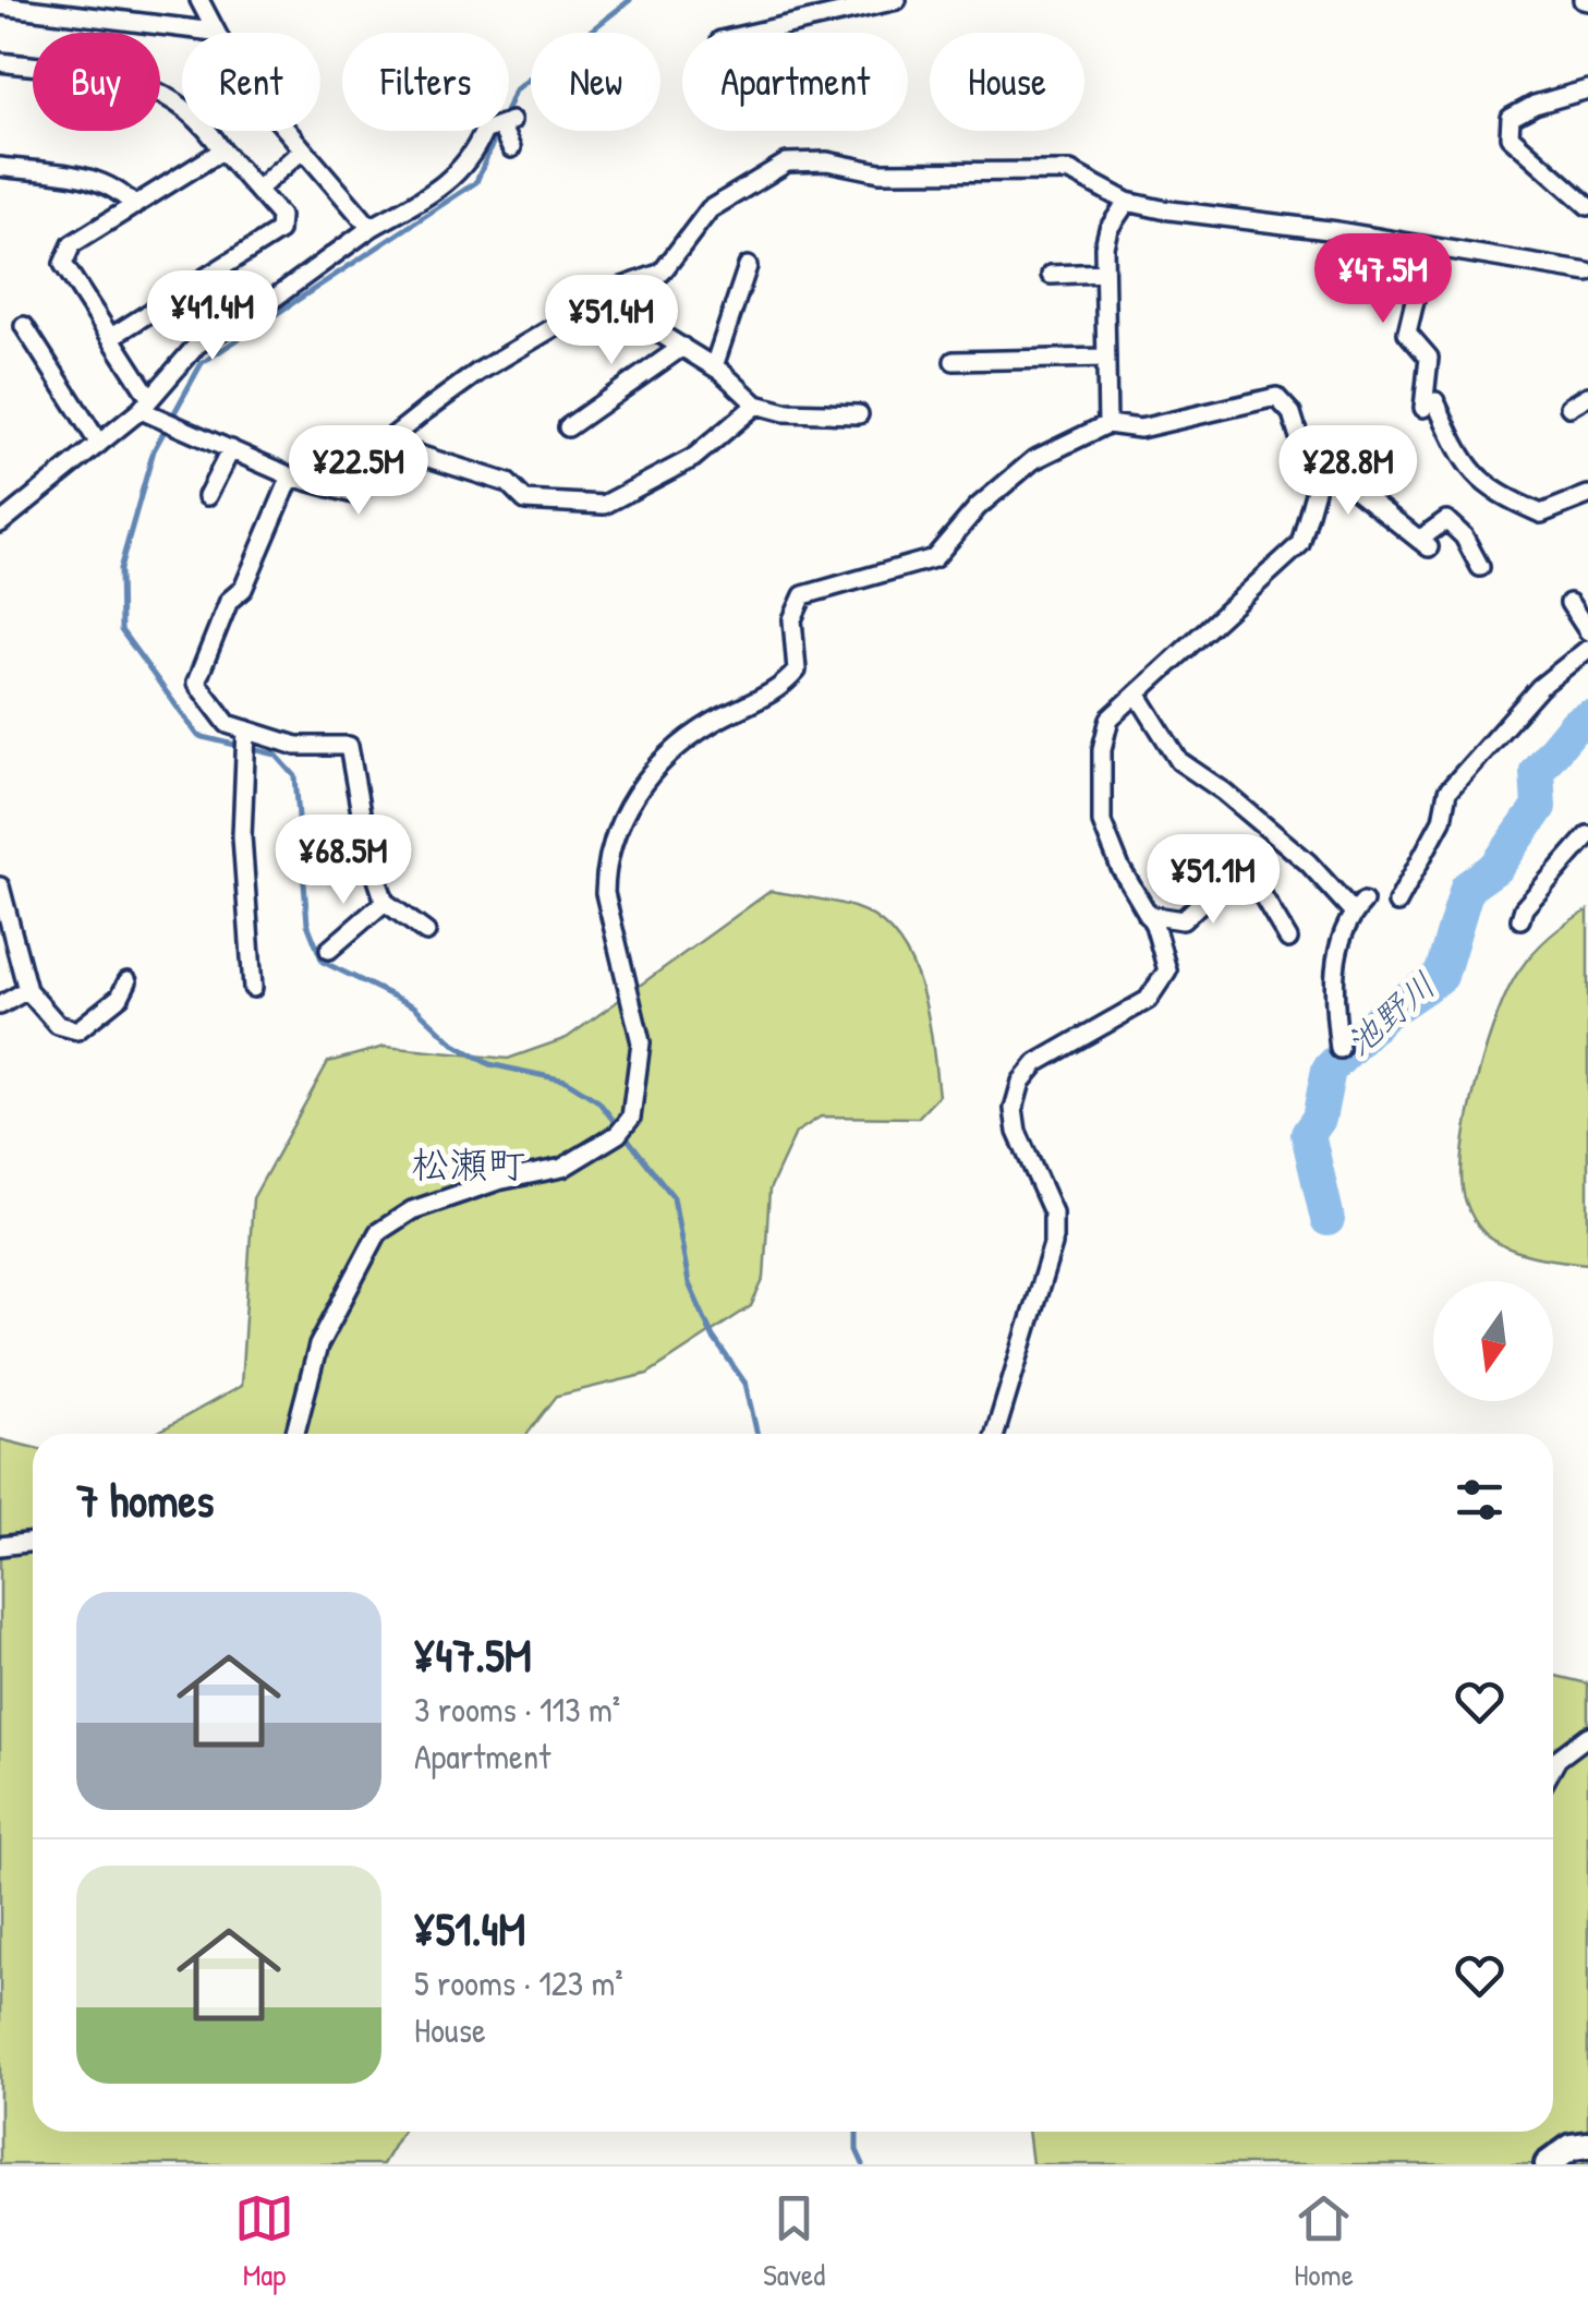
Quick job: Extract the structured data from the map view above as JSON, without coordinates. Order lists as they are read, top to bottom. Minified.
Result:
{"districts":["松瀬町"],"water":["池野川"],"north":"bottom","page":{"chip":["Buy","Rent","Filters","New","Apartment","House"],"price":["¥47.5M","¥41.4M","¥51.4M","¥22.5M","¥28.8M","¥68.5M","¥51.1M"],"heading":"7 homes","list":[{"name":"¥47.5M","note":"3 rooms · 113 m² · Apartment"},{"name":"¥51.4M","note":"5 rooms · 123 m² · House"}],"tabs":["Map","Saved","Home"]}}
